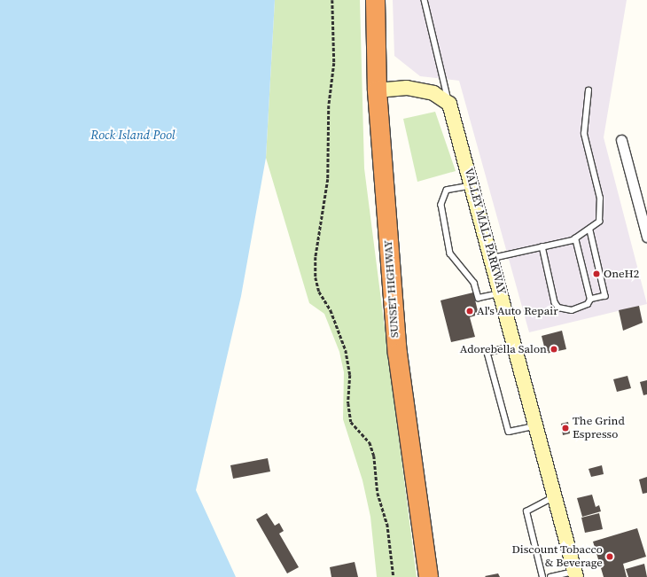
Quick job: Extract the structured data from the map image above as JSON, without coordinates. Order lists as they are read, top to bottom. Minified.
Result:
{"streets":{"highway":["SUNSET HIGHWAY"],"main road":["VALLEY MALL PARKWAY"]},"water":["Rock Island Pool"],"places":["OneH2","Al's Auto Repair","Adorebella Salon","The Grind Espresso","Discount Tobacco & Beverage"]}
